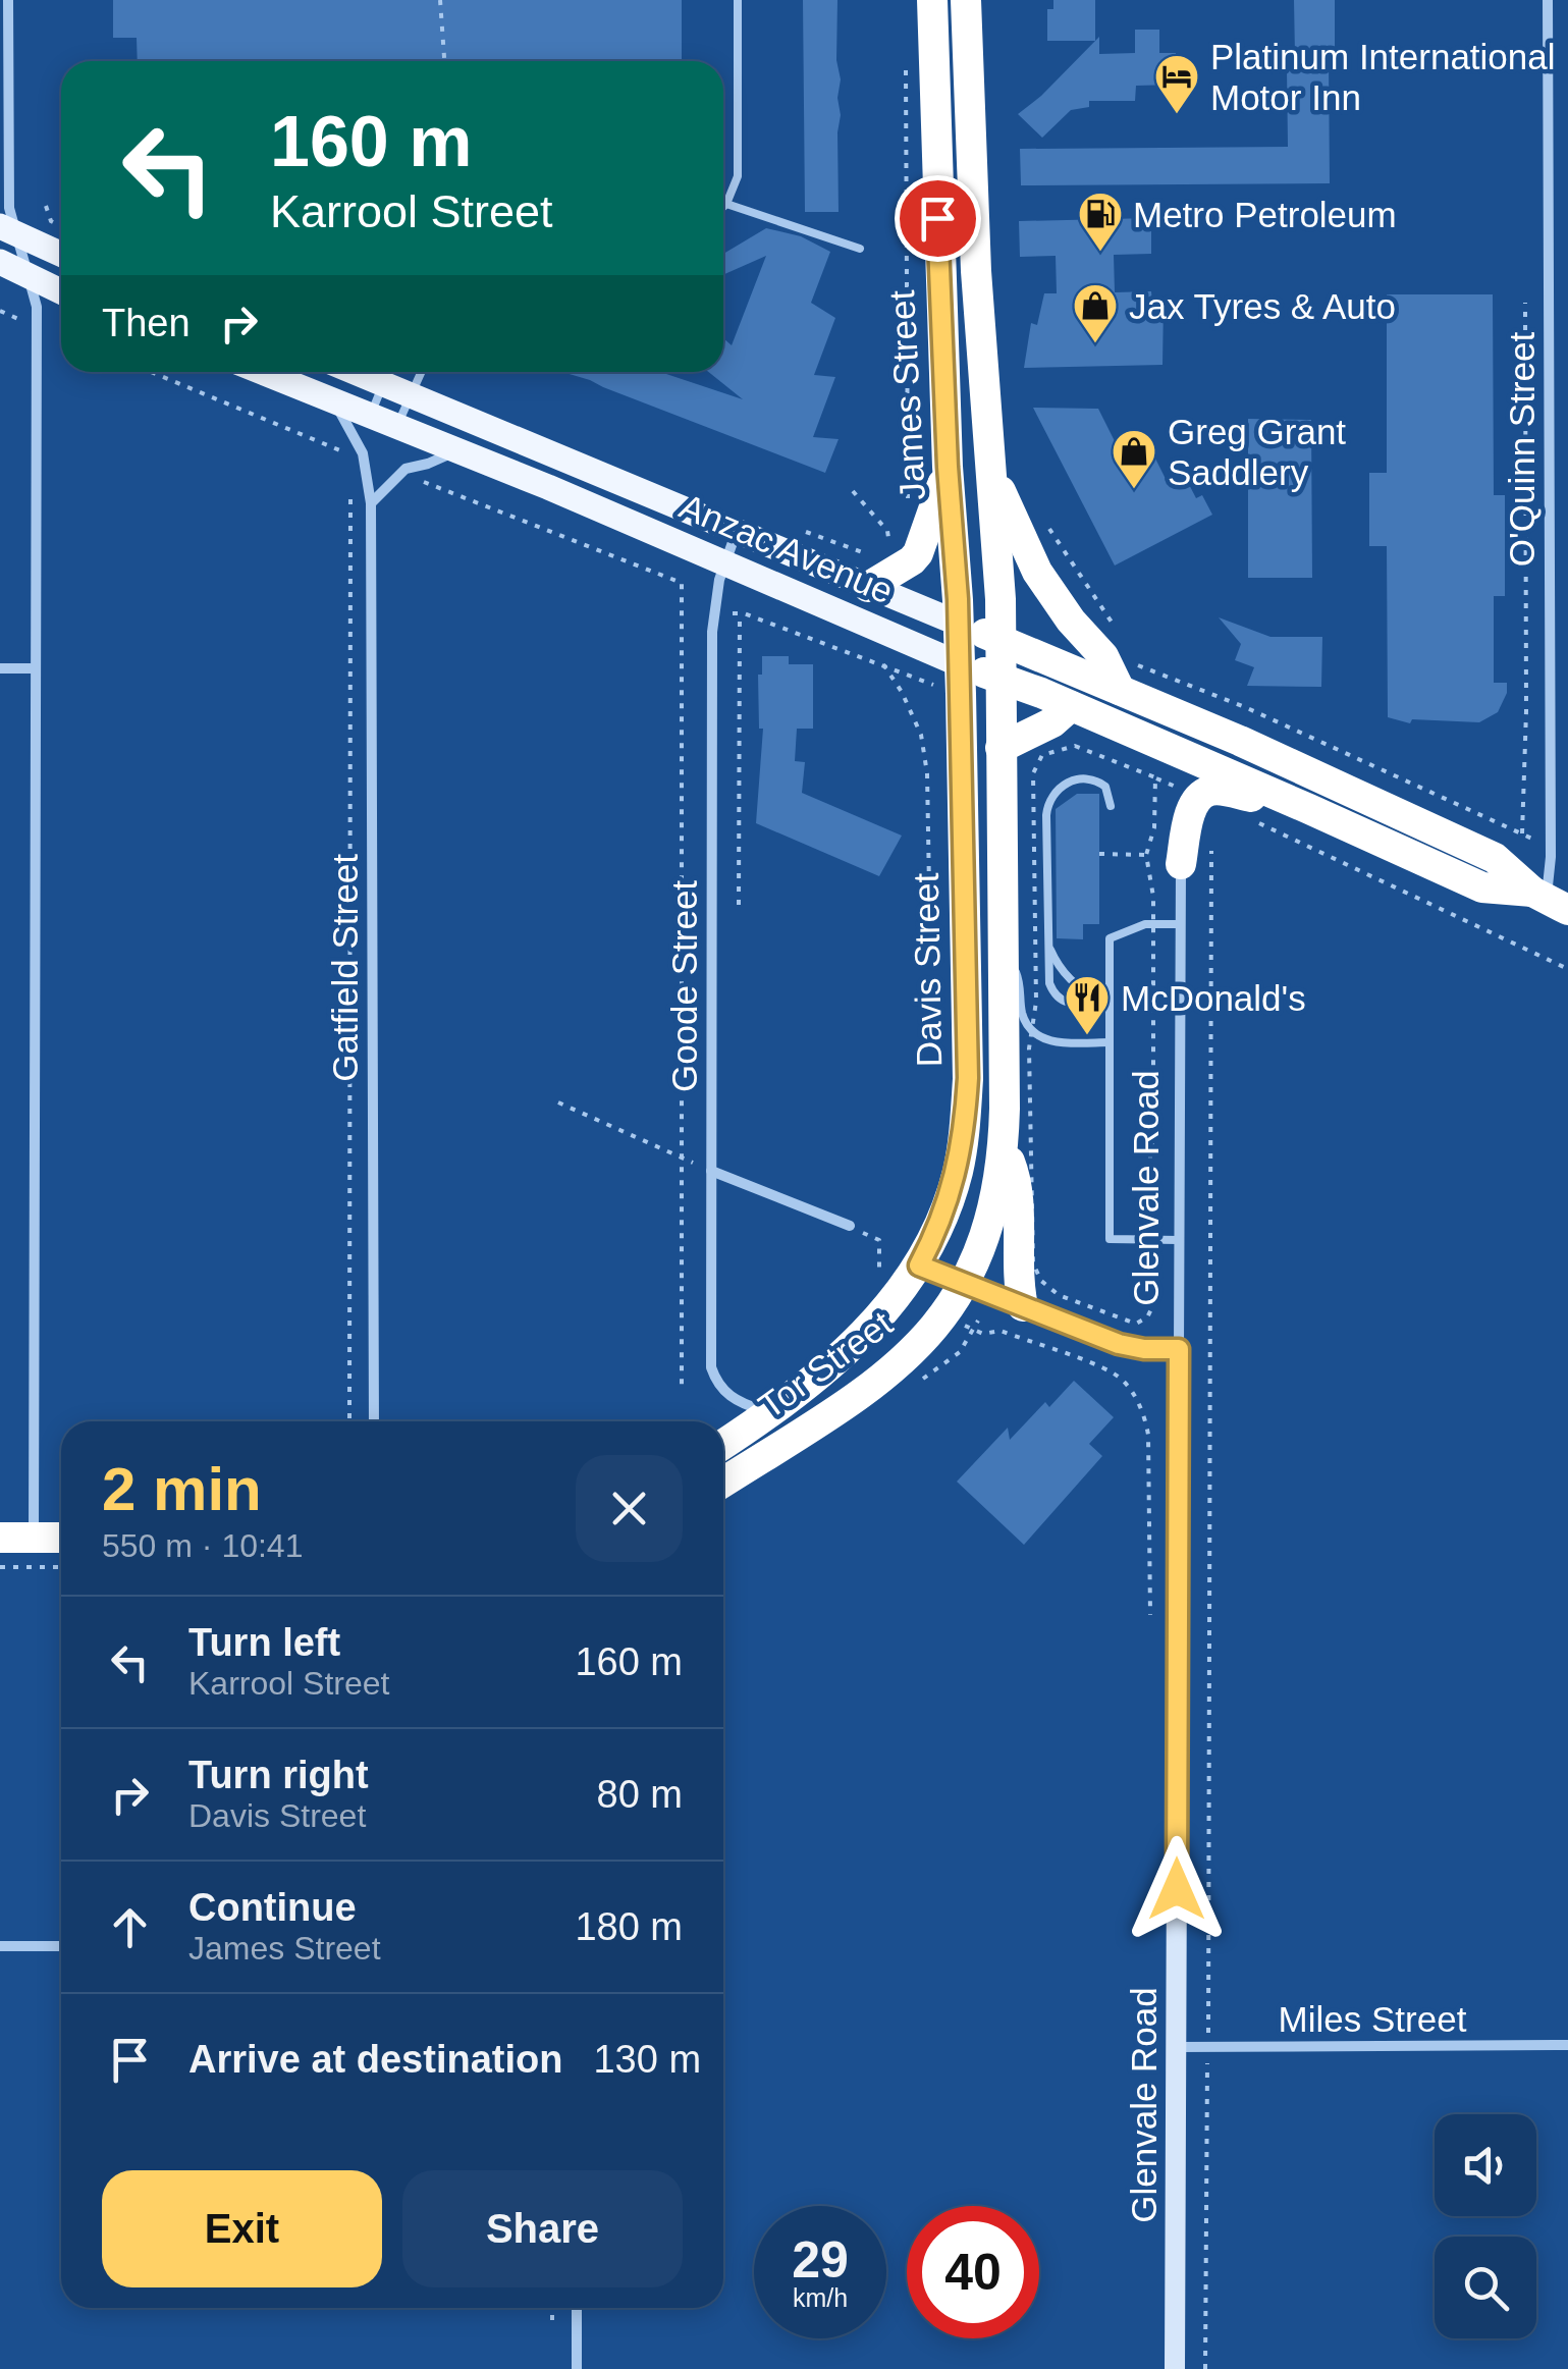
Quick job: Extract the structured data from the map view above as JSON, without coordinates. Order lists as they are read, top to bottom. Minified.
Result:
{"streets":{"highway":["James Street","Anzac Avenue","Davis Street","Tor Street"],"street":["O'Quinn Street","Gatfield Street","Goode Street","Glenvale Road","Miles Street"]},"crossings":[["James Street","Anzac Avenue"],["James Street","Davis Street"],["O'Quinn Street","Anzac Avenue"],["Anzac Avenue","Gatfield Street"],["Anzac Avenue","Davis Street"],["Anzac Avenue","Goode Street"],["Davis Street","Tor Street"],["Goode Street","Tor Street"],["Glenvale Road","Miles Street"]],"places":{"hotel":["Platinum International Motor Inn"],"fuel station":["Metro Petroleum"],"shop":["Jax Tyres & Auto","Greg Grant Saddlery"],"restaurant":["McDonald's"]},"page":{"turn":["160 m","Karrool Street"],"then":"Then","heading":["2 min","550 m · 10:41"],"list":[{"name":"Turn left","note":"Karrool Street","value":"160 m"},{"name":"Turn right","note":"Davis Street","value":"80 m"},{"name":"Continue","note":"James Street","value":"180 m"},{"name":"Arrive at destination","value":"130 m"}],"buttons":["Exit","Share"],"speed":"29 km/h","limit":"40"}}
